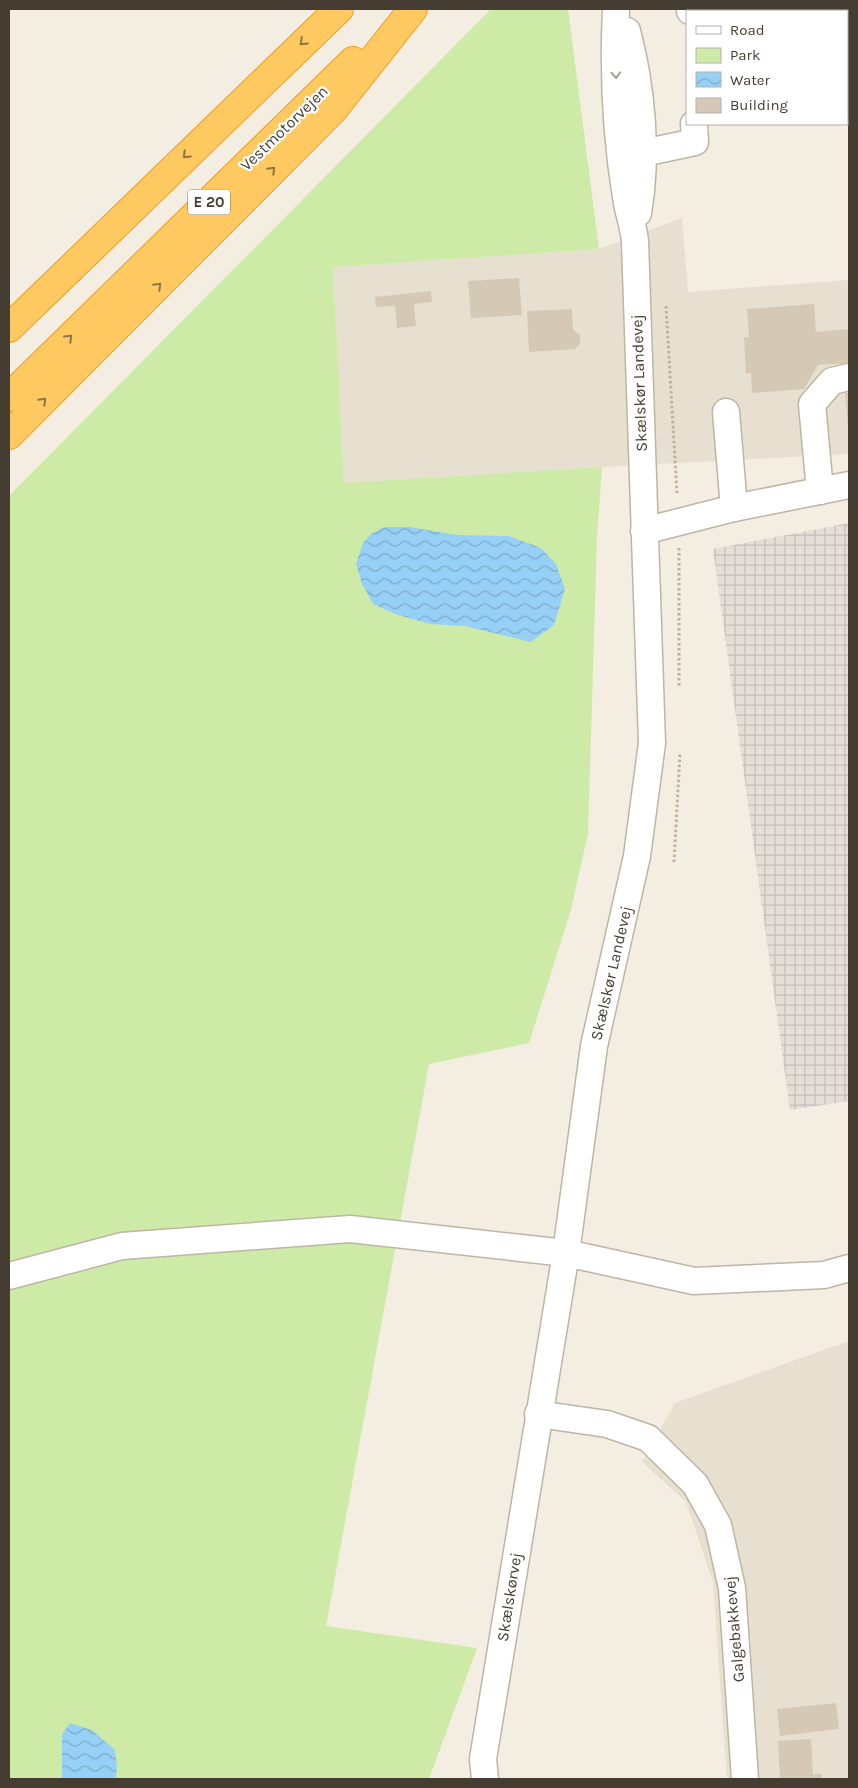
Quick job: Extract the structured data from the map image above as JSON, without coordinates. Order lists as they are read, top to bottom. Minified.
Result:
{"streets":{"highway":["Vestmotorvejen","E 20"],"street":["Skælskør Landevej","Skælskørvej","Galgebakkevej"]},"crossings":[["Skælskør Landevej","Skælskørvej"],["Skælskør Landevej","Galgebakkevej"],["Skælskørvej","Galgebakkevej"]],"legend":["Road","Park","Water","Building"]}
